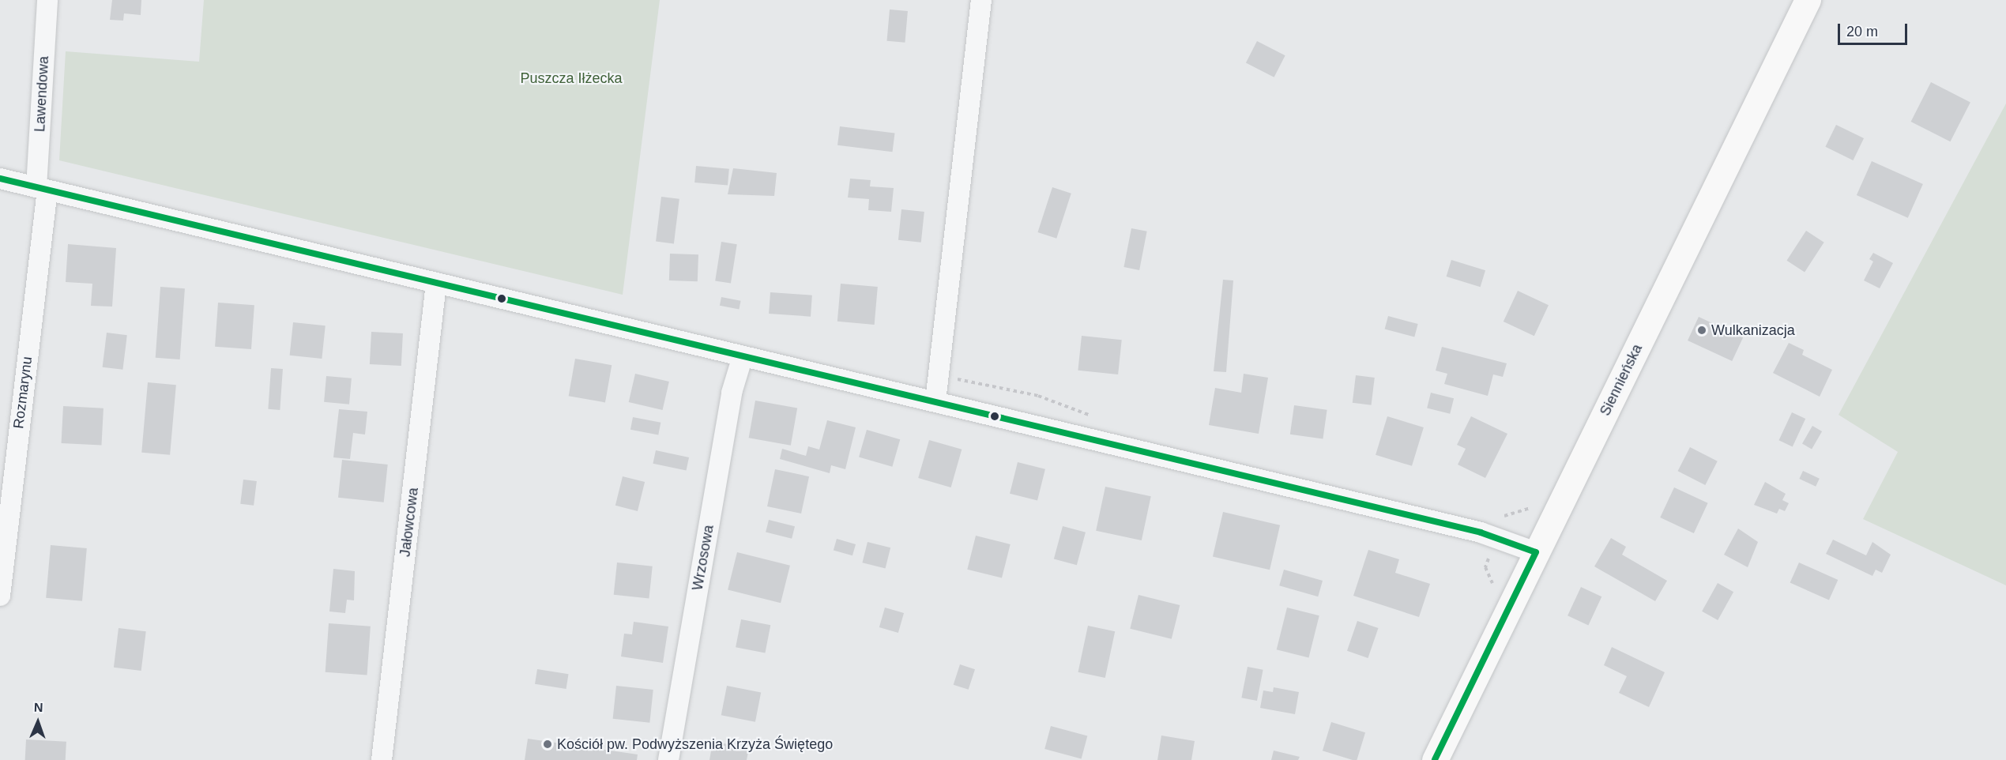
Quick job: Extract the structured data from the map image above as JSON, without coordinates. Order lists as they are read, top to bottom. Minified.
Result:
{"streets":{"main road":["Siennieńska"],"street":["Lawendowa","Rozmarynu","Jałowcowa","Wrzosowa"]},"crossings":[["Lawendowa","Rozmarynu"]],"parks":["Puszcza Iłżecka"],"places":["Wulkanizacja","Kościół pw. Podwyższenia Krzyża Świętego"],"scale_bar":"20 m","north":"top"}
